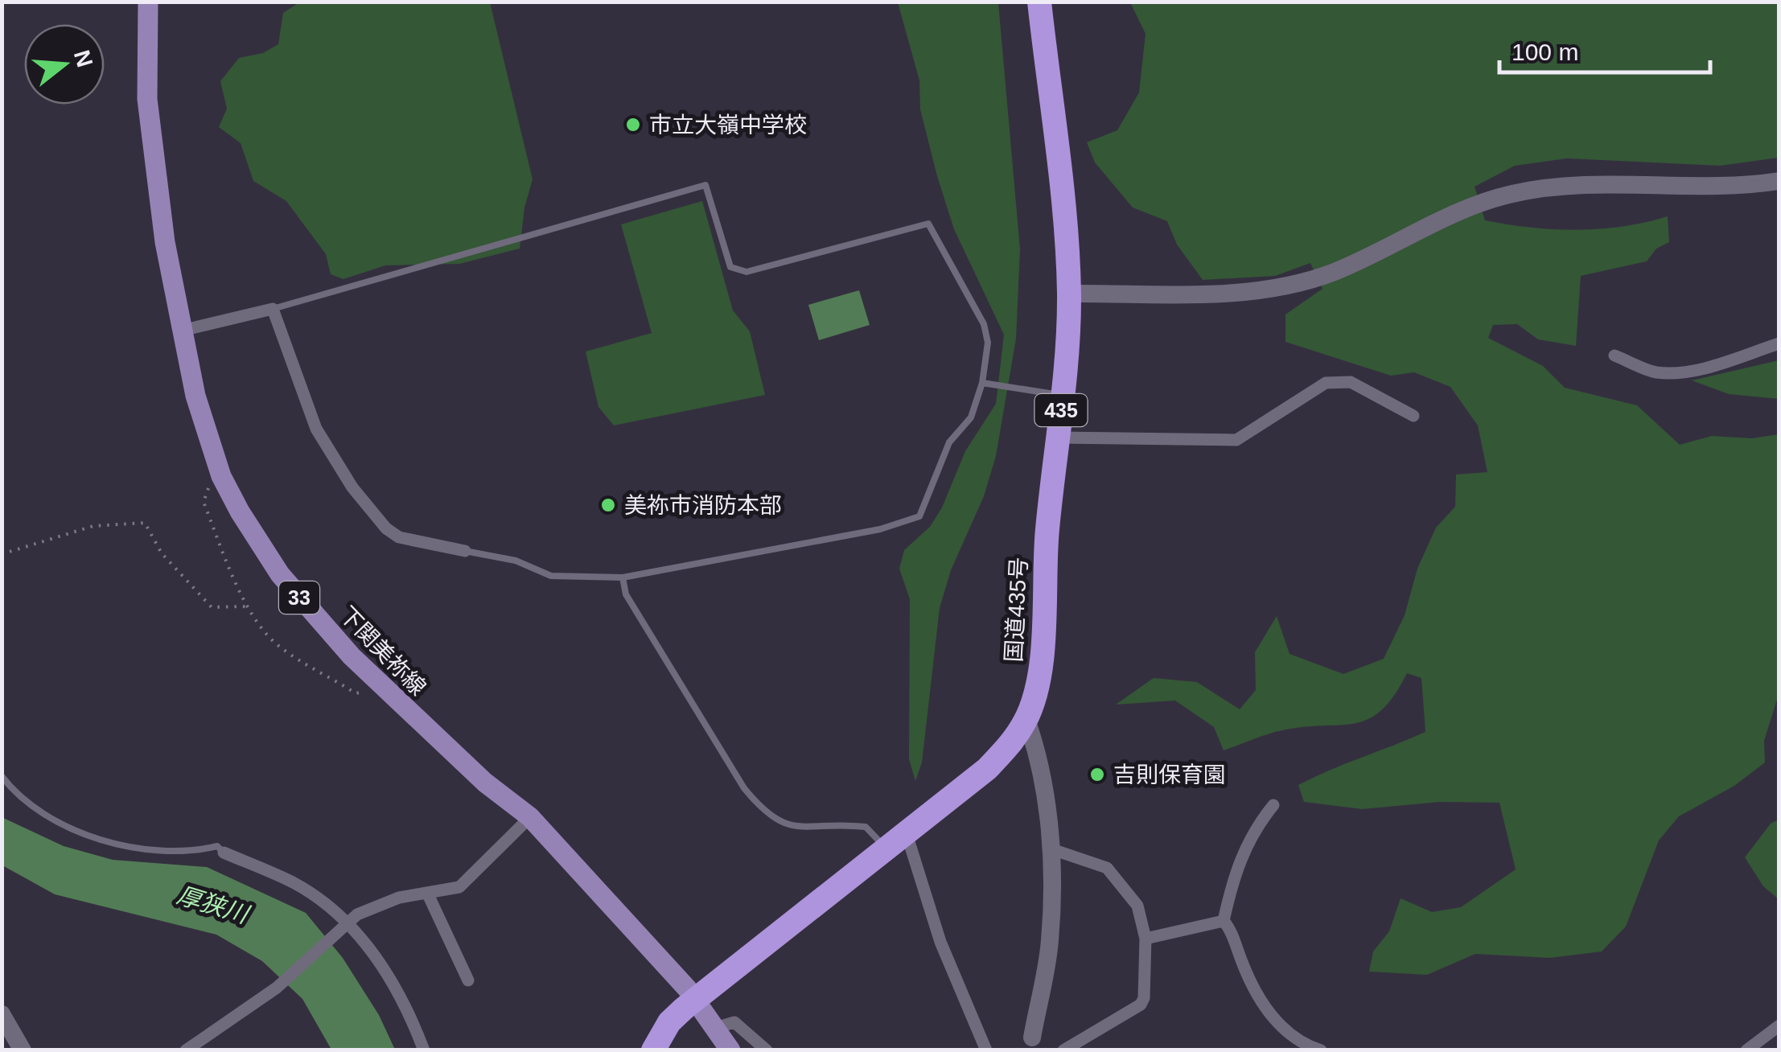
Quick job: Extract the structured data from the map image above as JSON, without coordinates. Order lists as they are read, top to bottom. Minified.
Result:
{"streets":{"highway":["435","国道435号"],"main road":["33","下関美祢線"]},"water":["厚狭川"],"places":["市立大嶺中学校","美祢市消防本部","吉則保育園"],"scale_bar":"100 m","north":"right"}
